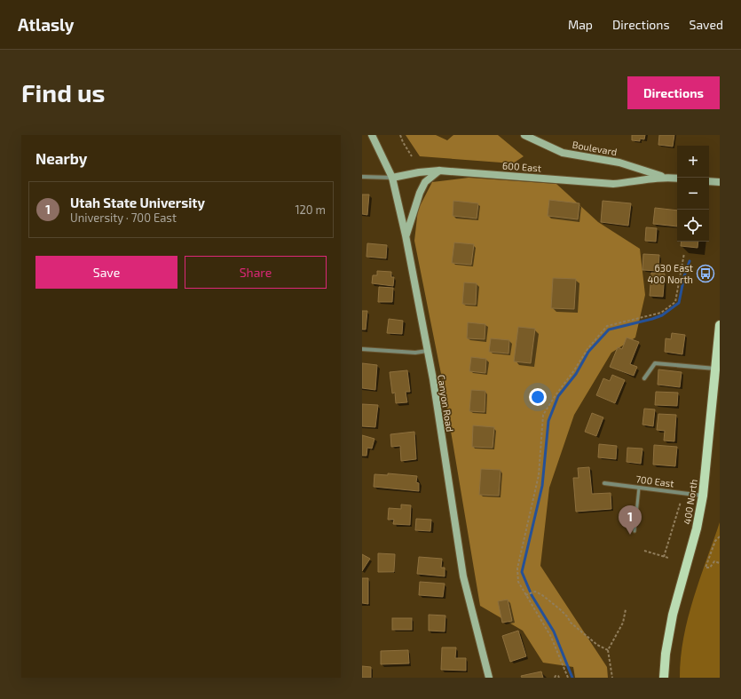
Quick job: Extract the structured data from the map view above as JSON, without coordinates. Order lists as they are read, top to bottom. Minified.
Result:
{"streets":{"main road":["400 North"],"street":["Boulevard","600 East","Canyon Road","700 East"]},"crossings":[["Boulevard","600 East"],["600 East","Canyon Road"],["700 East","400 North"]],"places":{"bus stop":["630 East 400 North"]},"page":{"header":"Atlasly","nav":["Map","Directions","Saved"],"buttons":["Directions",["Save","Share"]],"title":"Find us","heading":"Nearby","map_buttons":["+","−"],"list":[{"mark":"1","name":"Utah State University","note":"University · 700 East","value":"120 m"}],"pins":"1"}}
